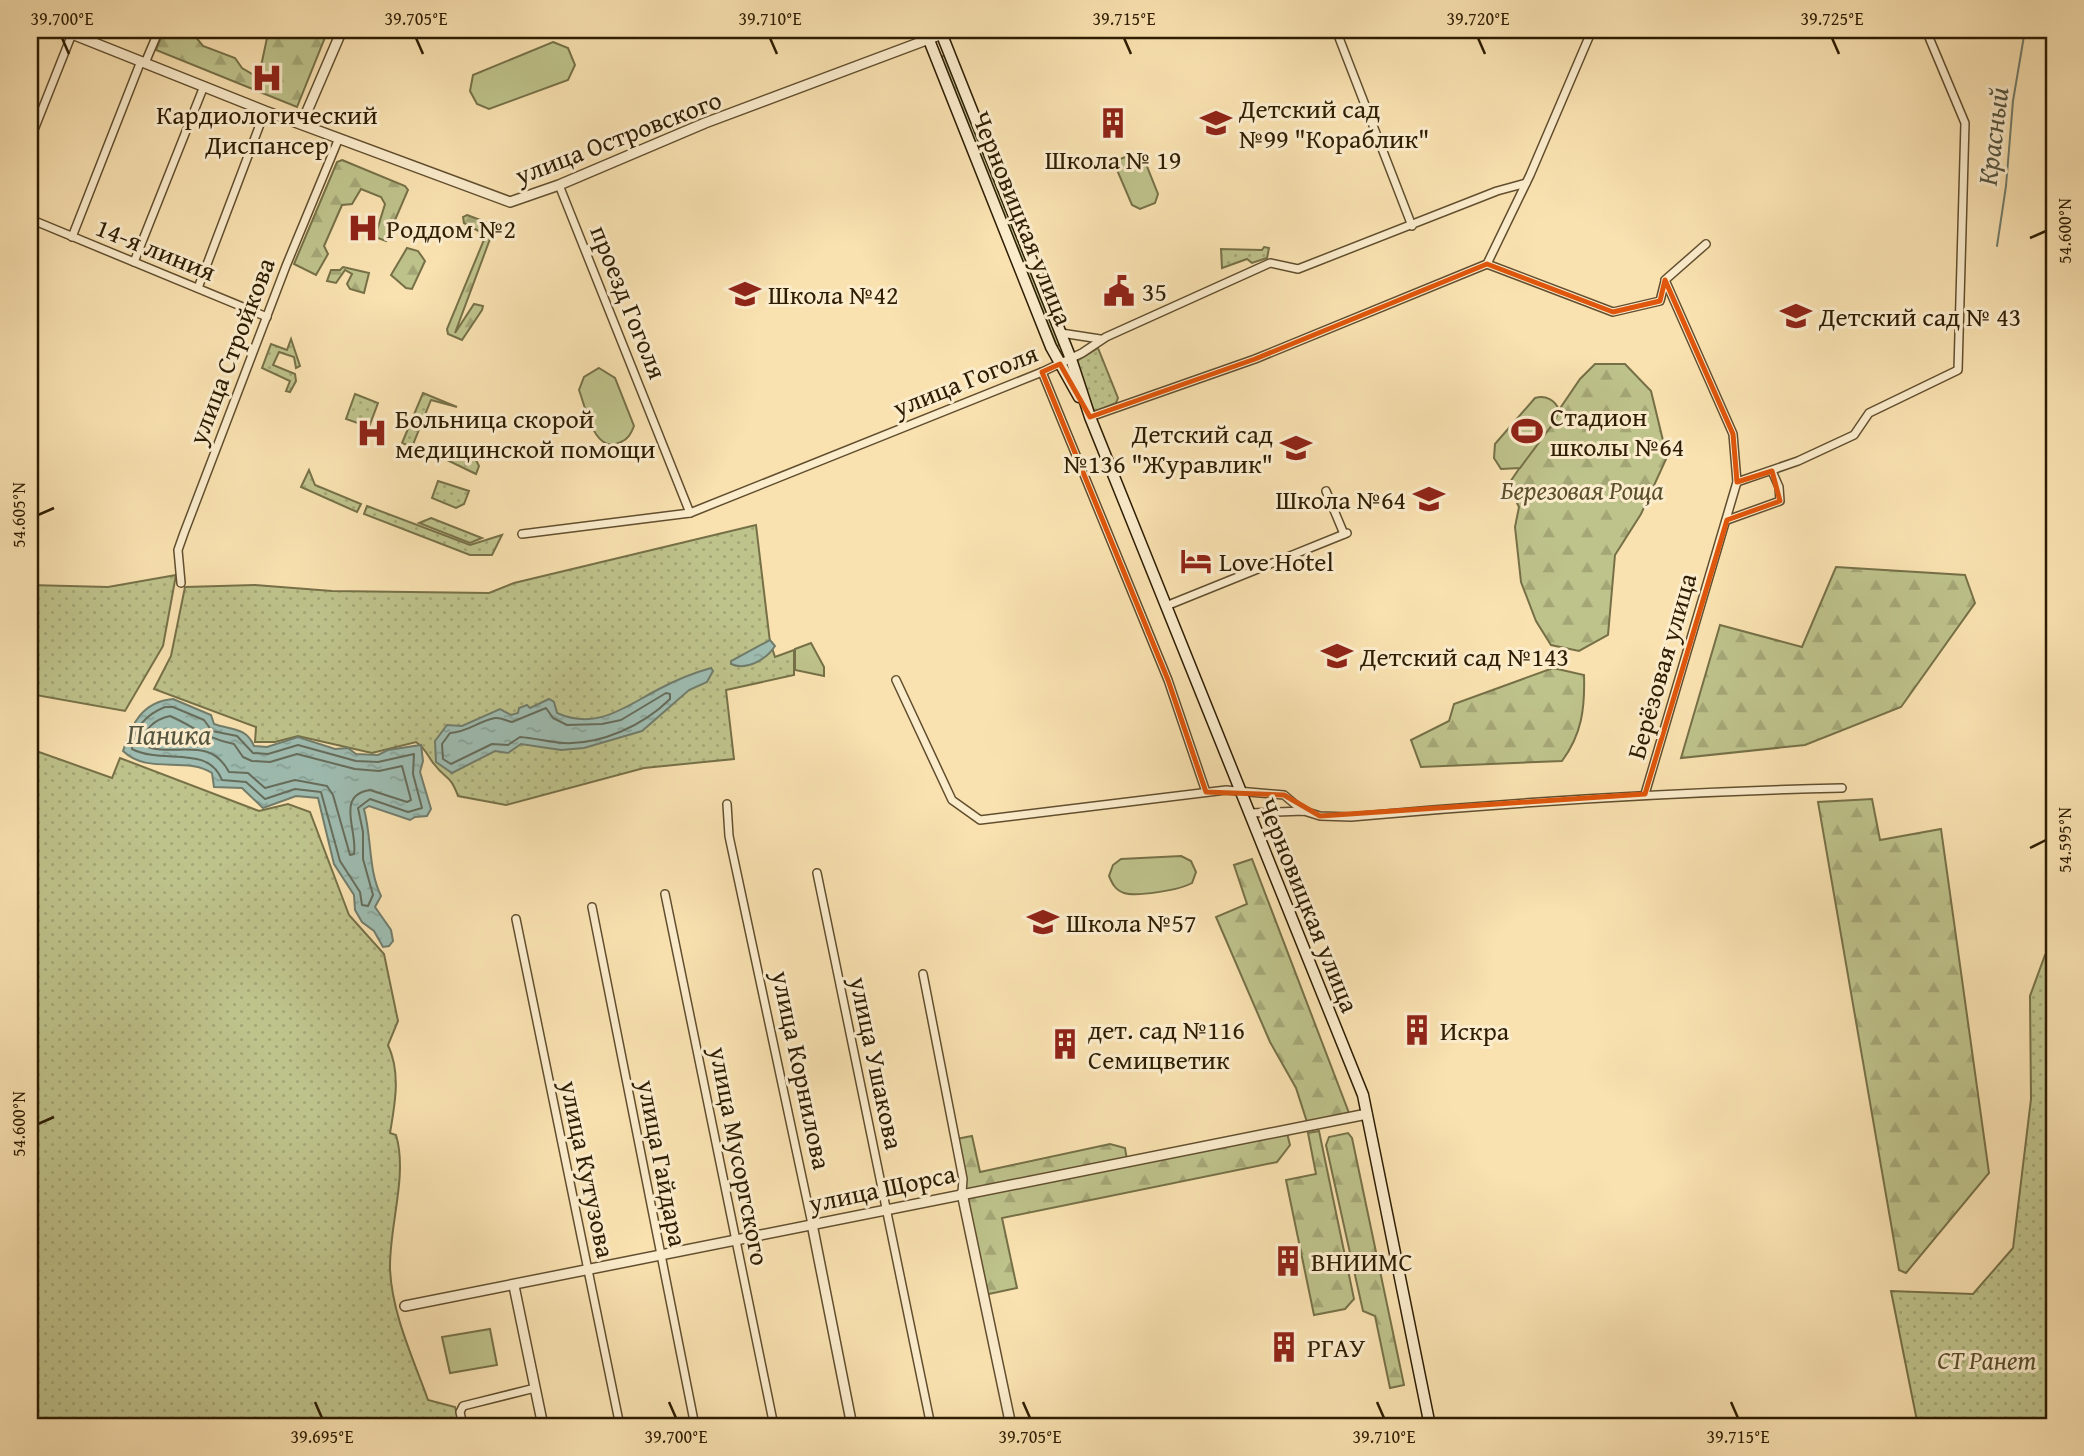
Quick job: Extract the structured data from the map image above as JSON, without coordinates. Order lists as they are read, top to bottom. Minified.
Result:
{"streets":{"main road":["Черновицкая улица"],"street":["улица Островского","14-я линия","проезд Гоголя","улица Стройкова","улица Гоголя","Берёзовая улица","улица Ушакова","улица Корнилова","улица Мусоргского","улица Гайдара","улица Кутузова","улица Щорса"]},"crossings":[["улица Островского","Черновицкая улица"],["улица Островского","проезд Гоголя"],["улица Островского","улица Стройкова"],["Черновицкая улица","улица Гоголя"],["Черновицкая улица","Берёзовая улица"],["Черновицкая улица","улица Щорса"],["14-я линия","улица Стройкова"],["проезд Гоголя","улица Гоголя"],["улица Ушакова","улица Щорса"],["улица Корнилова","улица Щорса"],["улица Мусоргского","улица Щорса"],["улица Гайдара","улица Щорса"],["улица Кутузова","улица Щорса"]],"water":["Красный","Паника"],"parks":["Березовая Роща","СТ Ранет"],"places":{"hospital":["Кардиологический Диспансер","Роддом №2","Больница скорой медицинской помощи"],"building":["Школа № 19","Искра","дет. сад №116 Семицветик","ВНИИМС","РГАУ"],"school or university":["Детский сад №99 \"Кораблик\"","Школа №42","Детский сад № 43","Детский сад №136 \"Журавлик\"","Школа №64","Детский сад №143","Школа №57"],"public building":["35"],"sports":["Стадион школы №64"],"hotel":["Love Hotel"]},"coordinates":["39.700°E","39.705°E","39.710°E","39.715°E","39.720°E","39.725°E","54.600°N","54.605°N","54.595°N","39.695°E"]}
